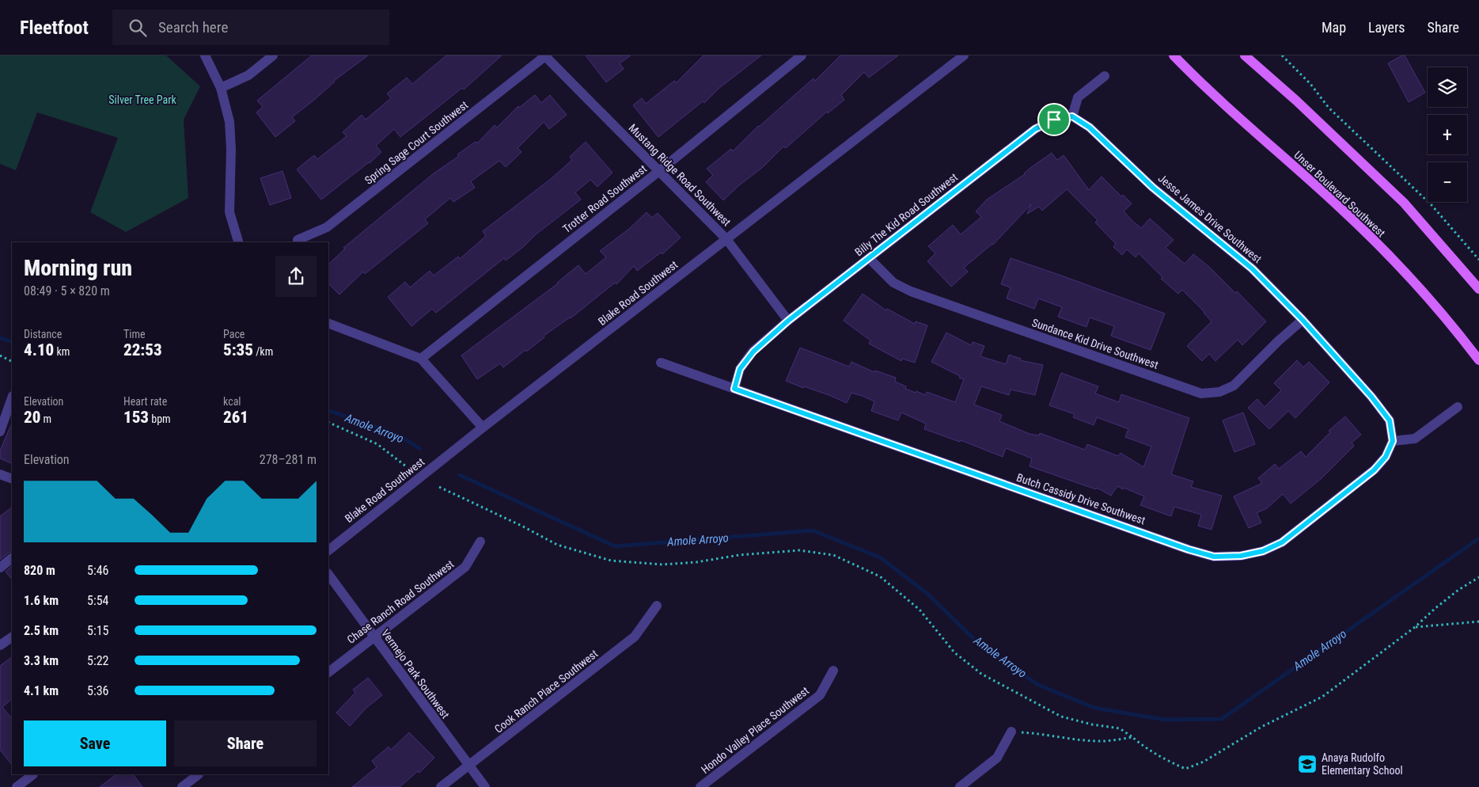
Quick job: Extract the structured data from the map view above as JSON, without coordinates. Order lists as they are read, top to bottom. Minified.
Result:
{"streets":{"main road":["Unser Boulevard Southwest"],"street":["Spring Sage Court Southwest","Mustang Ridge Road Southwest","Trotter Road Southwest","Billy The Kid Road Southwest","Jesse James Drive Southwest","Blake Road Southwest","Sundance Kid Drive Southwest","Butch Cassidy Drive Southwest","Chase Ranch Road Southwest","Vermejo Park Southwest","Cook Ranch Place Southwest","Hondo Valley Place Southwest"]},"crossings":[["Spring Sage Court Southwest","Mustang Ridge Road Southwest"],["Mustang Ridge Road Southwest","Trotter Road Southwest"],["Mustang Ridge Road Southwest","Billy The Kid Road Southwest"],["Mustang Ridge Road Southwest","Blake Road Southwest"],["Billy The Kid Road Southwest","Jesse James Drive Southwest"],["Billy The Kid Road Southwest","Sundance Kid Drive Southwest"],["Billy The Kid Road Southwest","Butch Cassidy Drive Southwest"],["Jesse James Drive Southwest","Sundance Kid Drive Southwest"],["Jesse James Drive Southwest","Butch Cassidy Drive Southwest"],["Chase Ranch Road Southwest","Vermejo Park Southwest"],["Vermejo Park Southwest","Cook Ranch Place Southwest"]],"water":["Amole Arroyo"],"parks":["Silver Tree Park"],"places":{"school or university":["Anaya Rudolfo Elementary School"]},"page":{"header":"Fleetfoot","search":"Search here","nav":["Map","Layers","Share"],"map_buttons":["+","−"],"heading":["Morning run","08:49 · 5 × 820 m"],"stats":[["Distance","4.10 km"],["Time","22:53"],["Pace","5:35 /km"],["Elevation","20 m"],["Heart rate","153 bpm"],["kcal","261"]],"chart":["Elevation","278–281 m"],"list":[{"name":"820 m","note":"5:46"},{"name":"1.6 km","note":"5:54"},{"name":"2.5 km","note":"5:15"},{"name":"3.3 km","note":"5:22"},{"name":"4.1 km","note":"5:36"}],"buttons":["Save","Share"]}}
